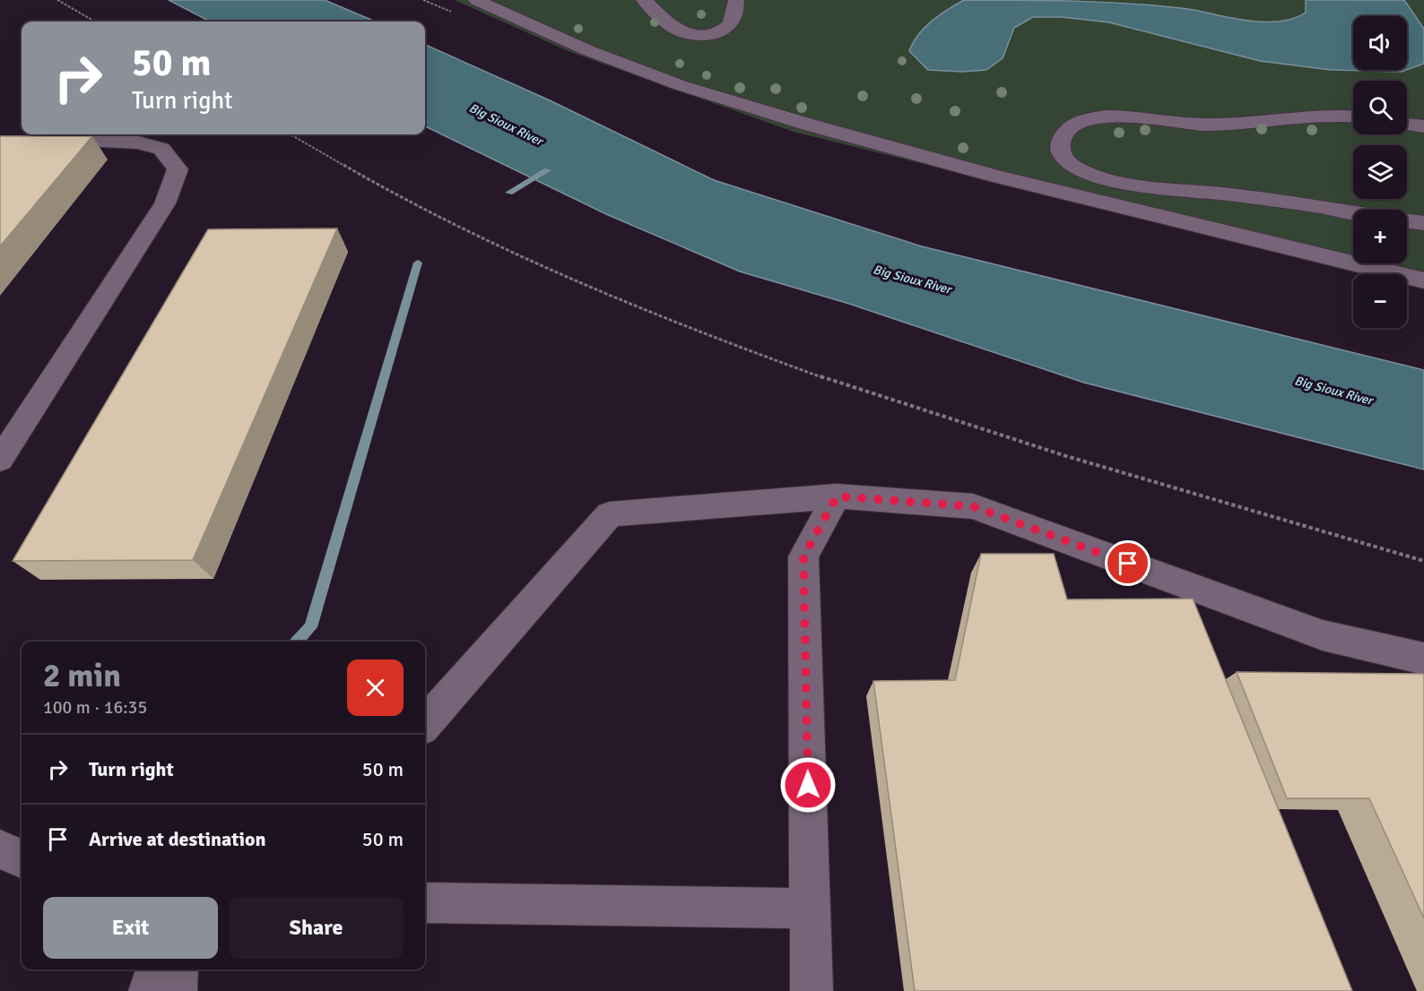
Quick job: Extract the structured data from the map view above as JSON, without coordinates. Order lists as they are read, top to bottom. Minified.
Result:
{"water":["Big Sioux River"],"page":{"map_buttons":["+","−"],"turn":["50 m","Turn right"],"heading":["2 min","100 m · 16:35"],"list":[{"name":"Turn right","value":"50 m"},{"name":"Arrive at destination","value":"50 m"}],"buttons":["Exit","Share"]}}
